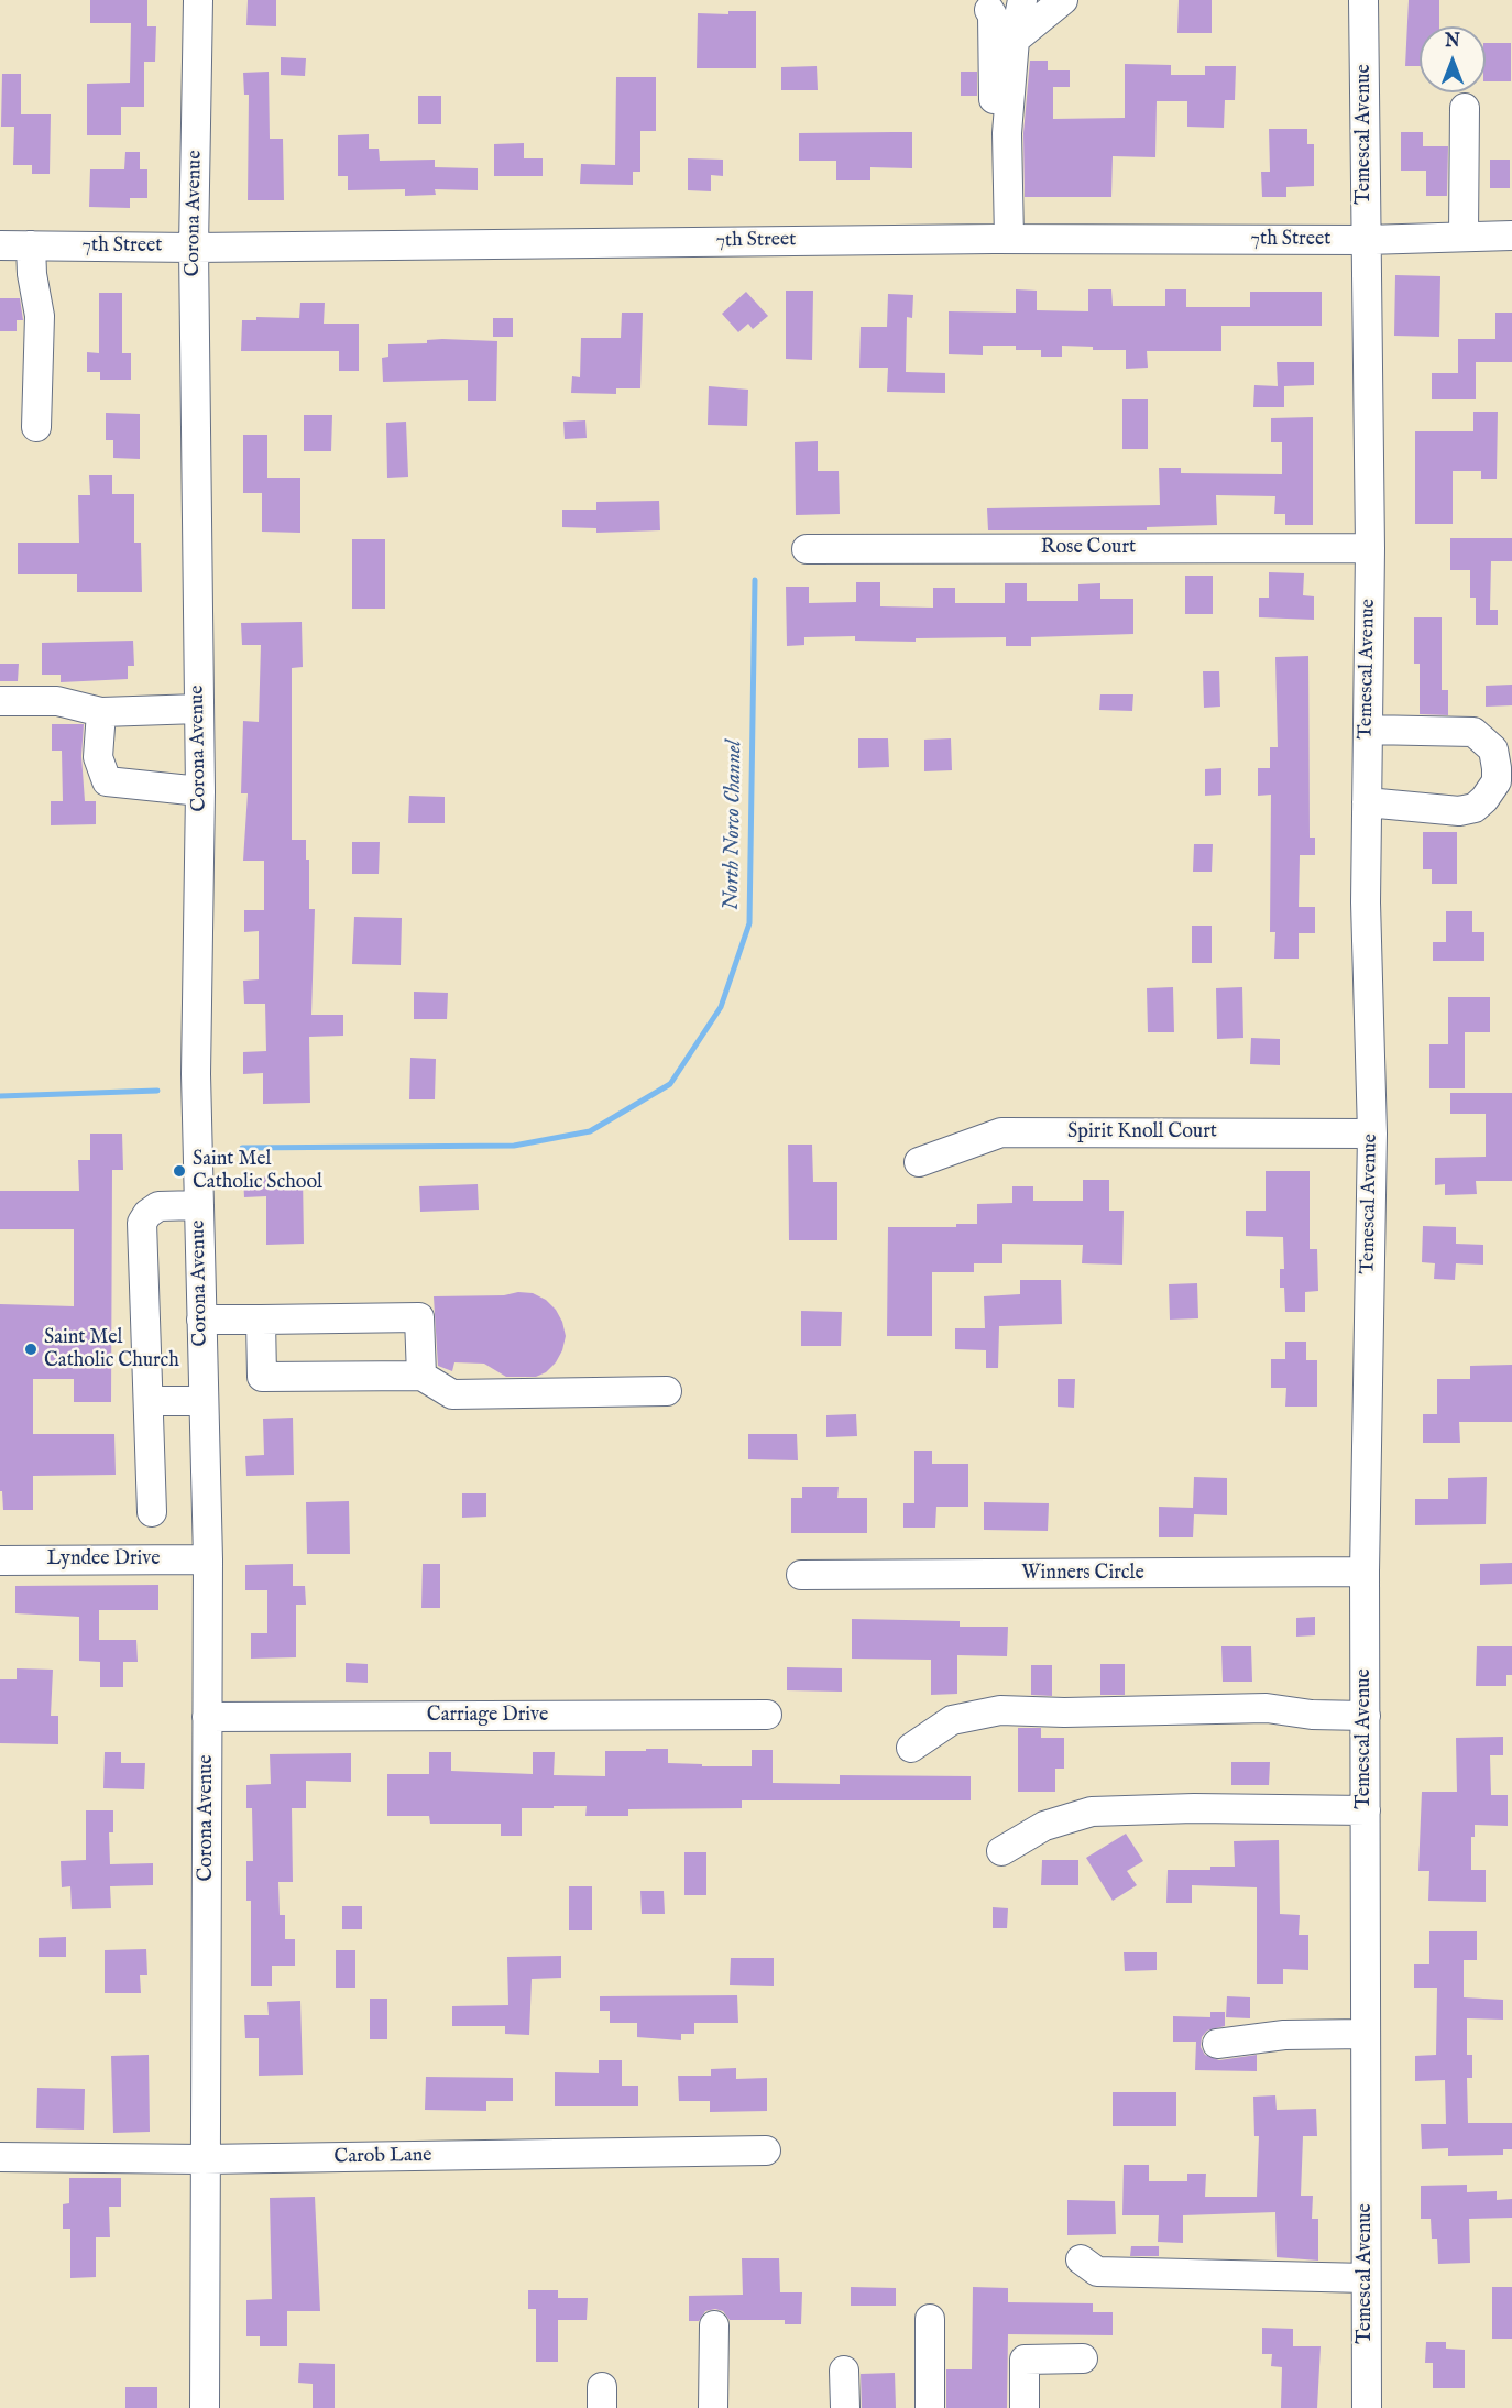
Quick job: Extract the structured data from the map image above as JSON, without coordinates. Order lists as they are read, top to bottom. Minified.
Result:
{"streets":{"street":["Temescal Avenue","Corona Avenue","7th Street","Rose Court","Spirit Knoll Court","Lyndee Drive","Winners Circle","Carriage Drive","Carob Lane"]},"crossings":[["Temescal Avenue","7th Street"],["Temescal Avenue","Rose Court"],["Temescal Avenue","Spirit Knoll Court"],["Temescal Avenue","Winners Circle"],["Corona Avenue","7th Street"],["Corona Avenue","Lyndee Drive"],["Corona Avenue","Carriage Drive"],["Corona Avenue","Carob Lane"]],"water":["North Norco Channel"],"places":["Saint Mel Catholic School","Saint Mel Catholic Church"],"north":"top"}
